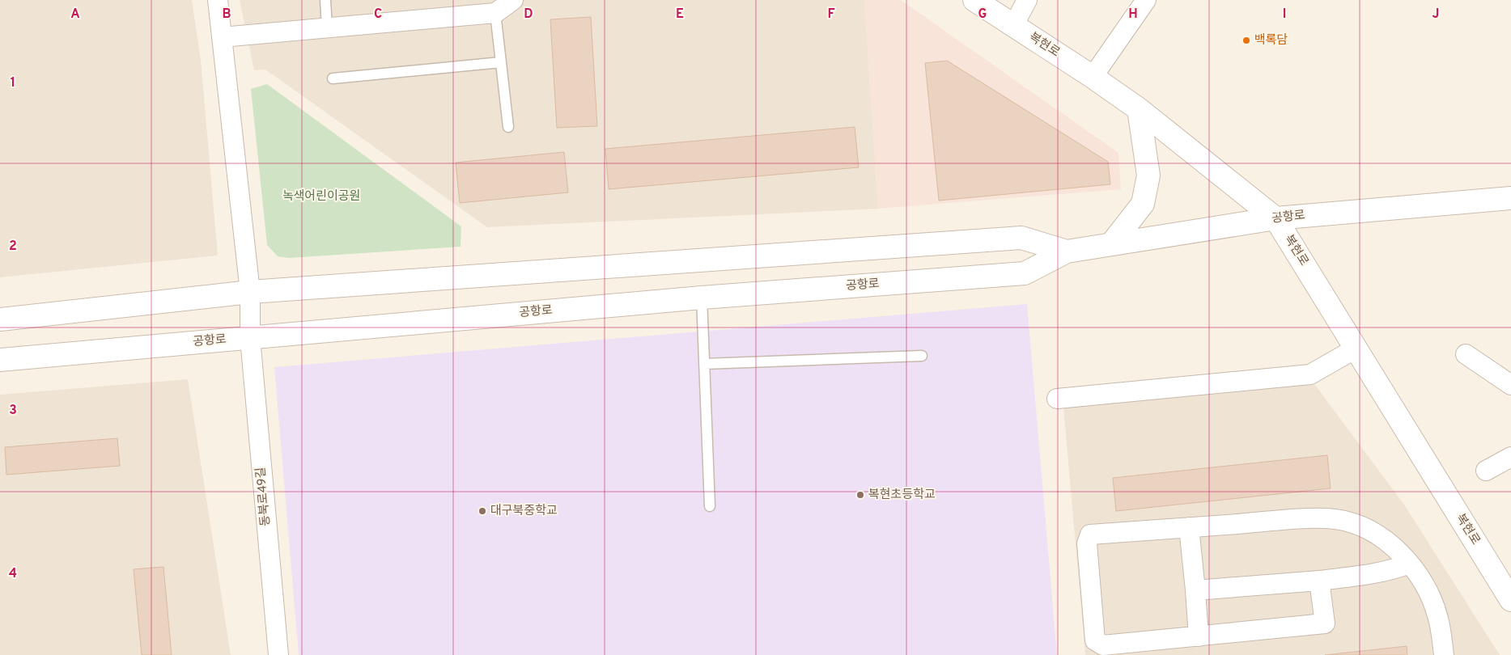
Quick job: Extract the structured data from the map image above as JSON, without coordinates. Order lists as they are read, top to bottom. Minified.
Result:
{"streets":{"main road":["복현로","공항로"],"street":["동북로49길"]},"crossings":[["복현로","공항로"],["공항로","동북로49길"]],"parks":["녹색어린이공원"],"places":["백록담","복현초등학교","대구북중학교"],"grid":{"columns":["A","B","C","D","E","F","G","H","I","J"],"rows":["1","2","3","4"]}}
